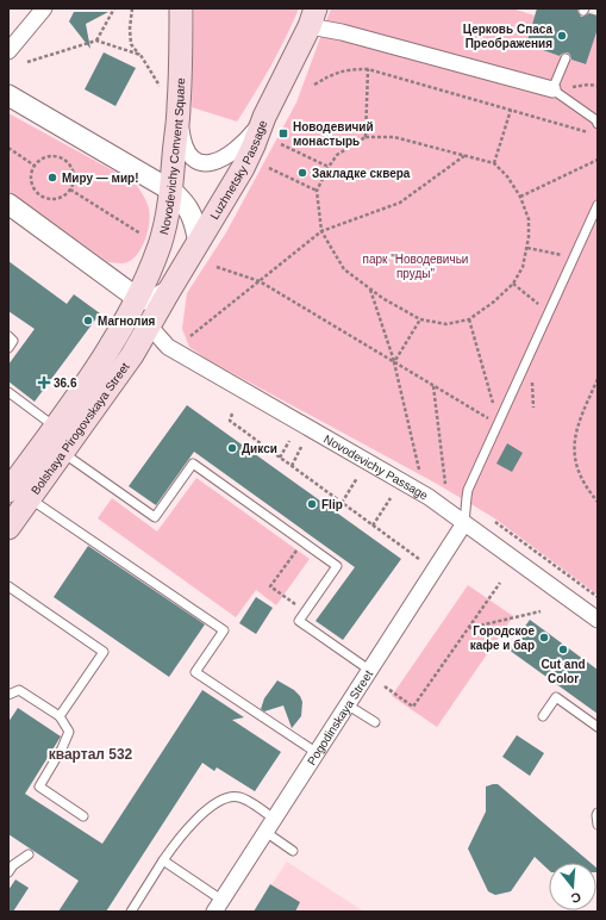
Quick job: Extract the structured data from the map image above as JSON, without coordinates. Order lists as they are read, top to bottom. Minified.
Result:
{"streets":{"main road":["Novodevichy Convent Square","Luzhnetsky Passage","Bolshaya Pirogovskaya Street"],"street":["Novodevichy Passage","Pogodinskaya Street"]},"crossings":[["Novodevichy Convent Square","Bolshaya Pirogovskaya Street"],["Luzhnetsky Passage","Bolshaya Pirogovskaya Street"],["Luzhnetsky Passage","Novodevichy Passage"],["Bolshaya Pirogovskaya Street","Novodevichy Passage"],["Novodevichy Passage","Pogodinskaya Street"]],"districts":["квартал 532"],"parks":["парк \"Новодевичьи пруды\""],"places":{"other":["Церковь Спаса Преображения","Закладке сквера","Миру — мир!","Магнолия","Дикси","Flip","Городское кафе и бар","Cut and Color"],"transit":["Новодевичий монастырь"],"health":["36.6"]},"north":"bottom"}
